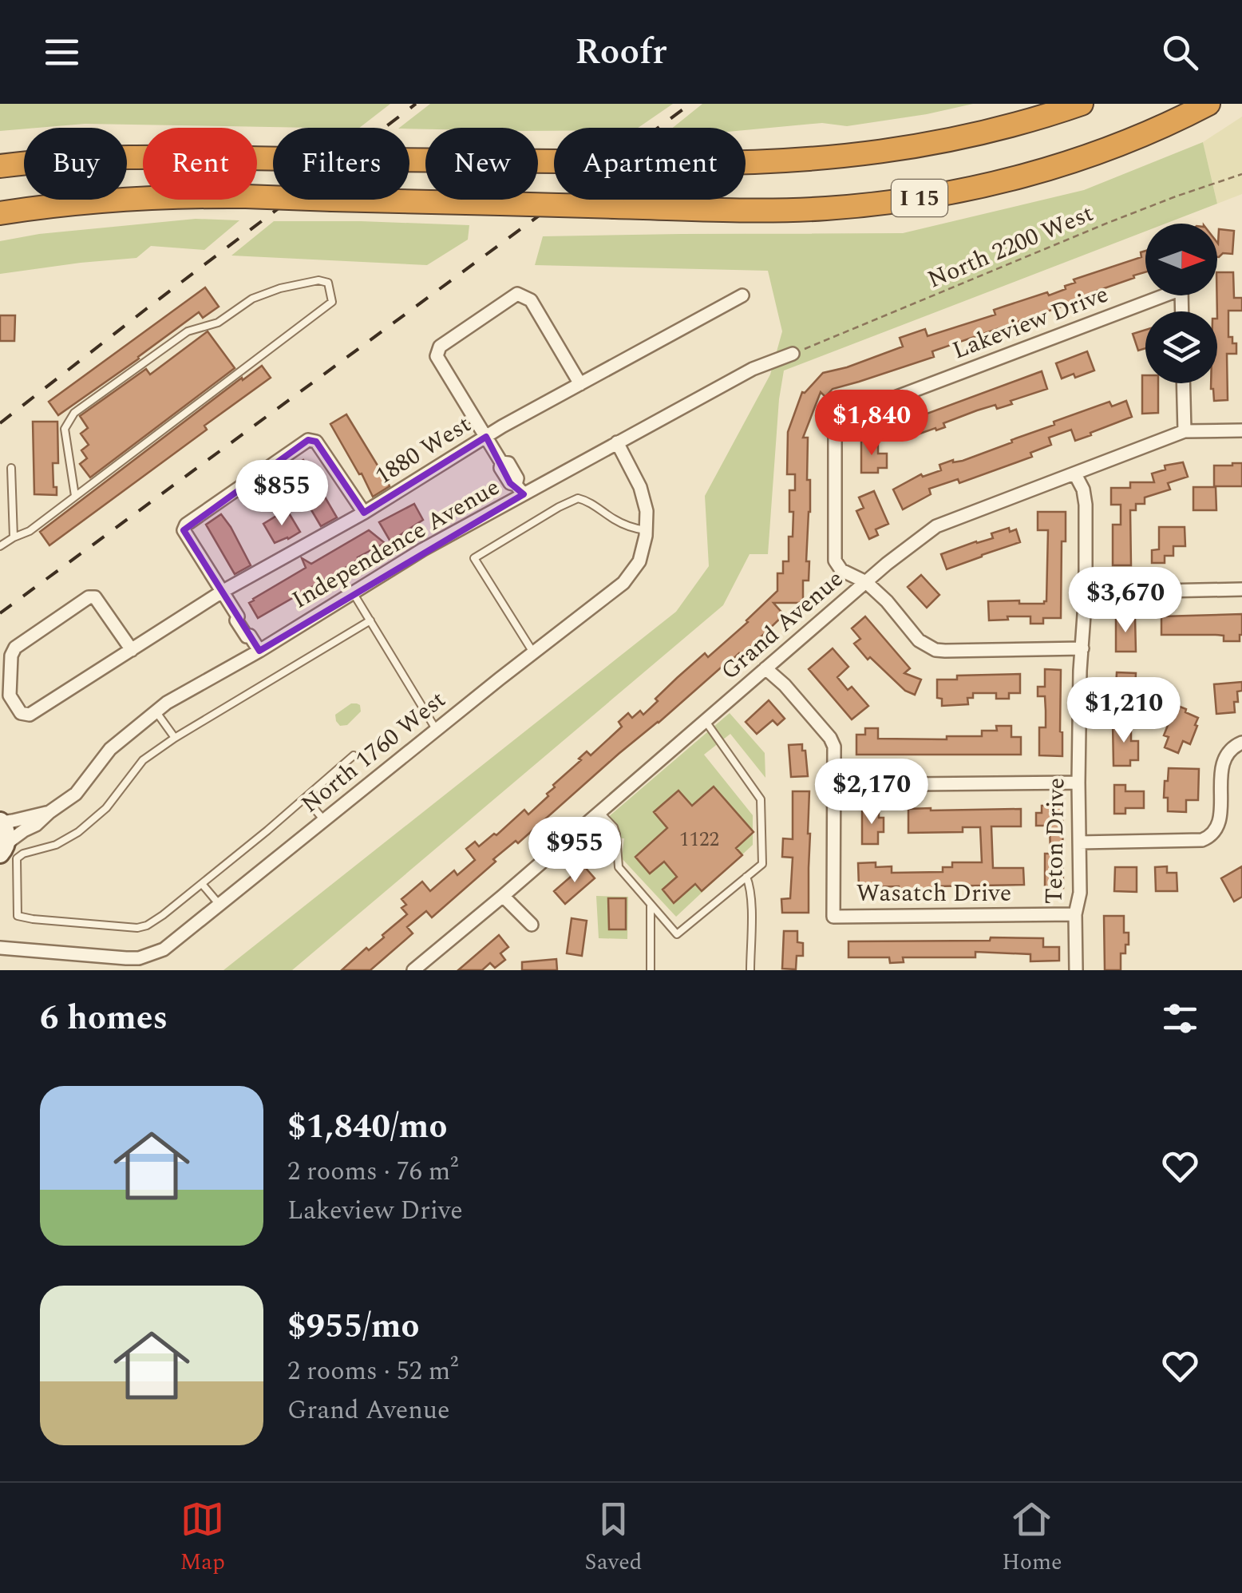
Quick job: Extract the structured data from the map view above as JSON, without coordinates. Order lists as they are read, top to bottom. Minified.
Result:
{"streets":{"highway":["I 15"],"street":["Lakeview Drive","1880 West","Independence Avenue","Grand Avenue","North 1760 West","Teton Drive","Wasatch Drive"],"path":["North 2200 West"]},"crossings":[["North 2200 West","Independence Avenue"],["Lakeview Drive","Grand Avenue"],["Lakeview Drive","Teton Drive"],["Independence Avenue","North 1760 West"],["Grand Avenue","Teton Drive"],["Teton Drive","Wasatch Drive"]],"house_numbers":["1122"],"north":"right","page":{"header":"Roofr","chip":["Buy","Rent","Filters","New","Apartment"],"price":["$1,840","$855","$3,670","$1,210","$2,170","$955"],"heading":"6 homes","list":[{"name":"$1,840/mo","note":"2 rooms · 76 m² · Lakeview Drive"},{"name":"$955/mo","note":"2 rooms · 52 m² · Grand Avenue"}],"tabs":["Map","Saved","Home"]}}
